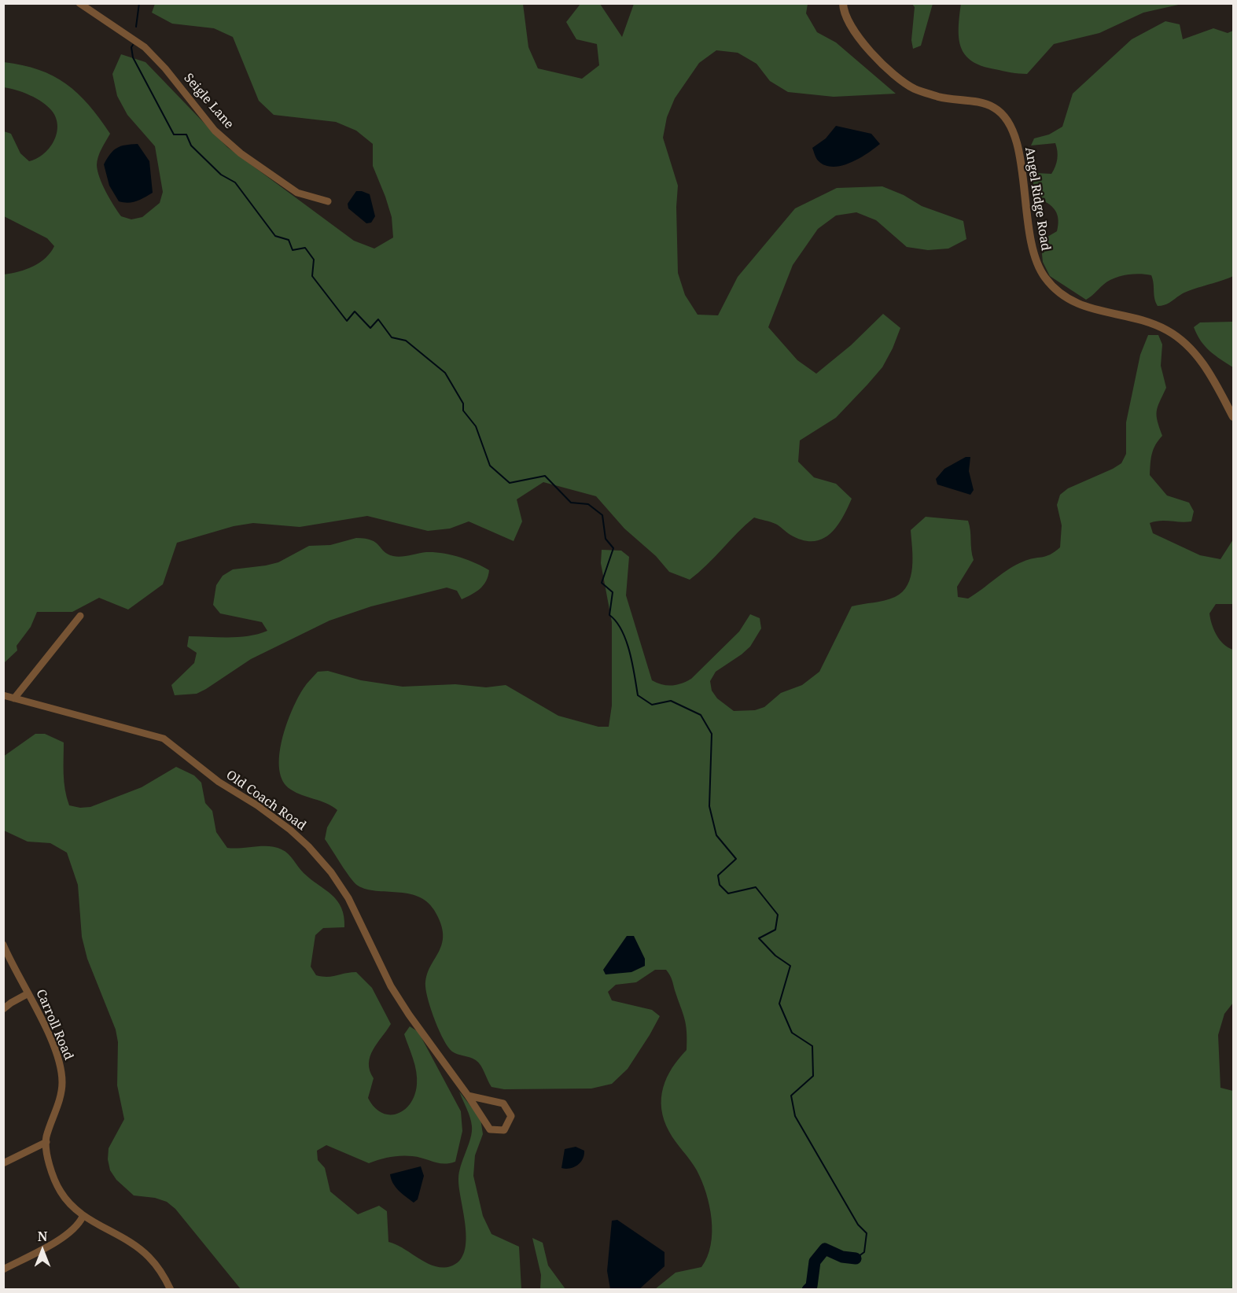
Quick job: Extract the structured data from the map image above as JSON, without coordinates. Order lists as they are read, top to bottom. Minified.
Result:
{"streets":{"street":["Seigle Lane","Angel Ridge Road","Old Coach Road","Carroll Road"]},"north":"top"}
